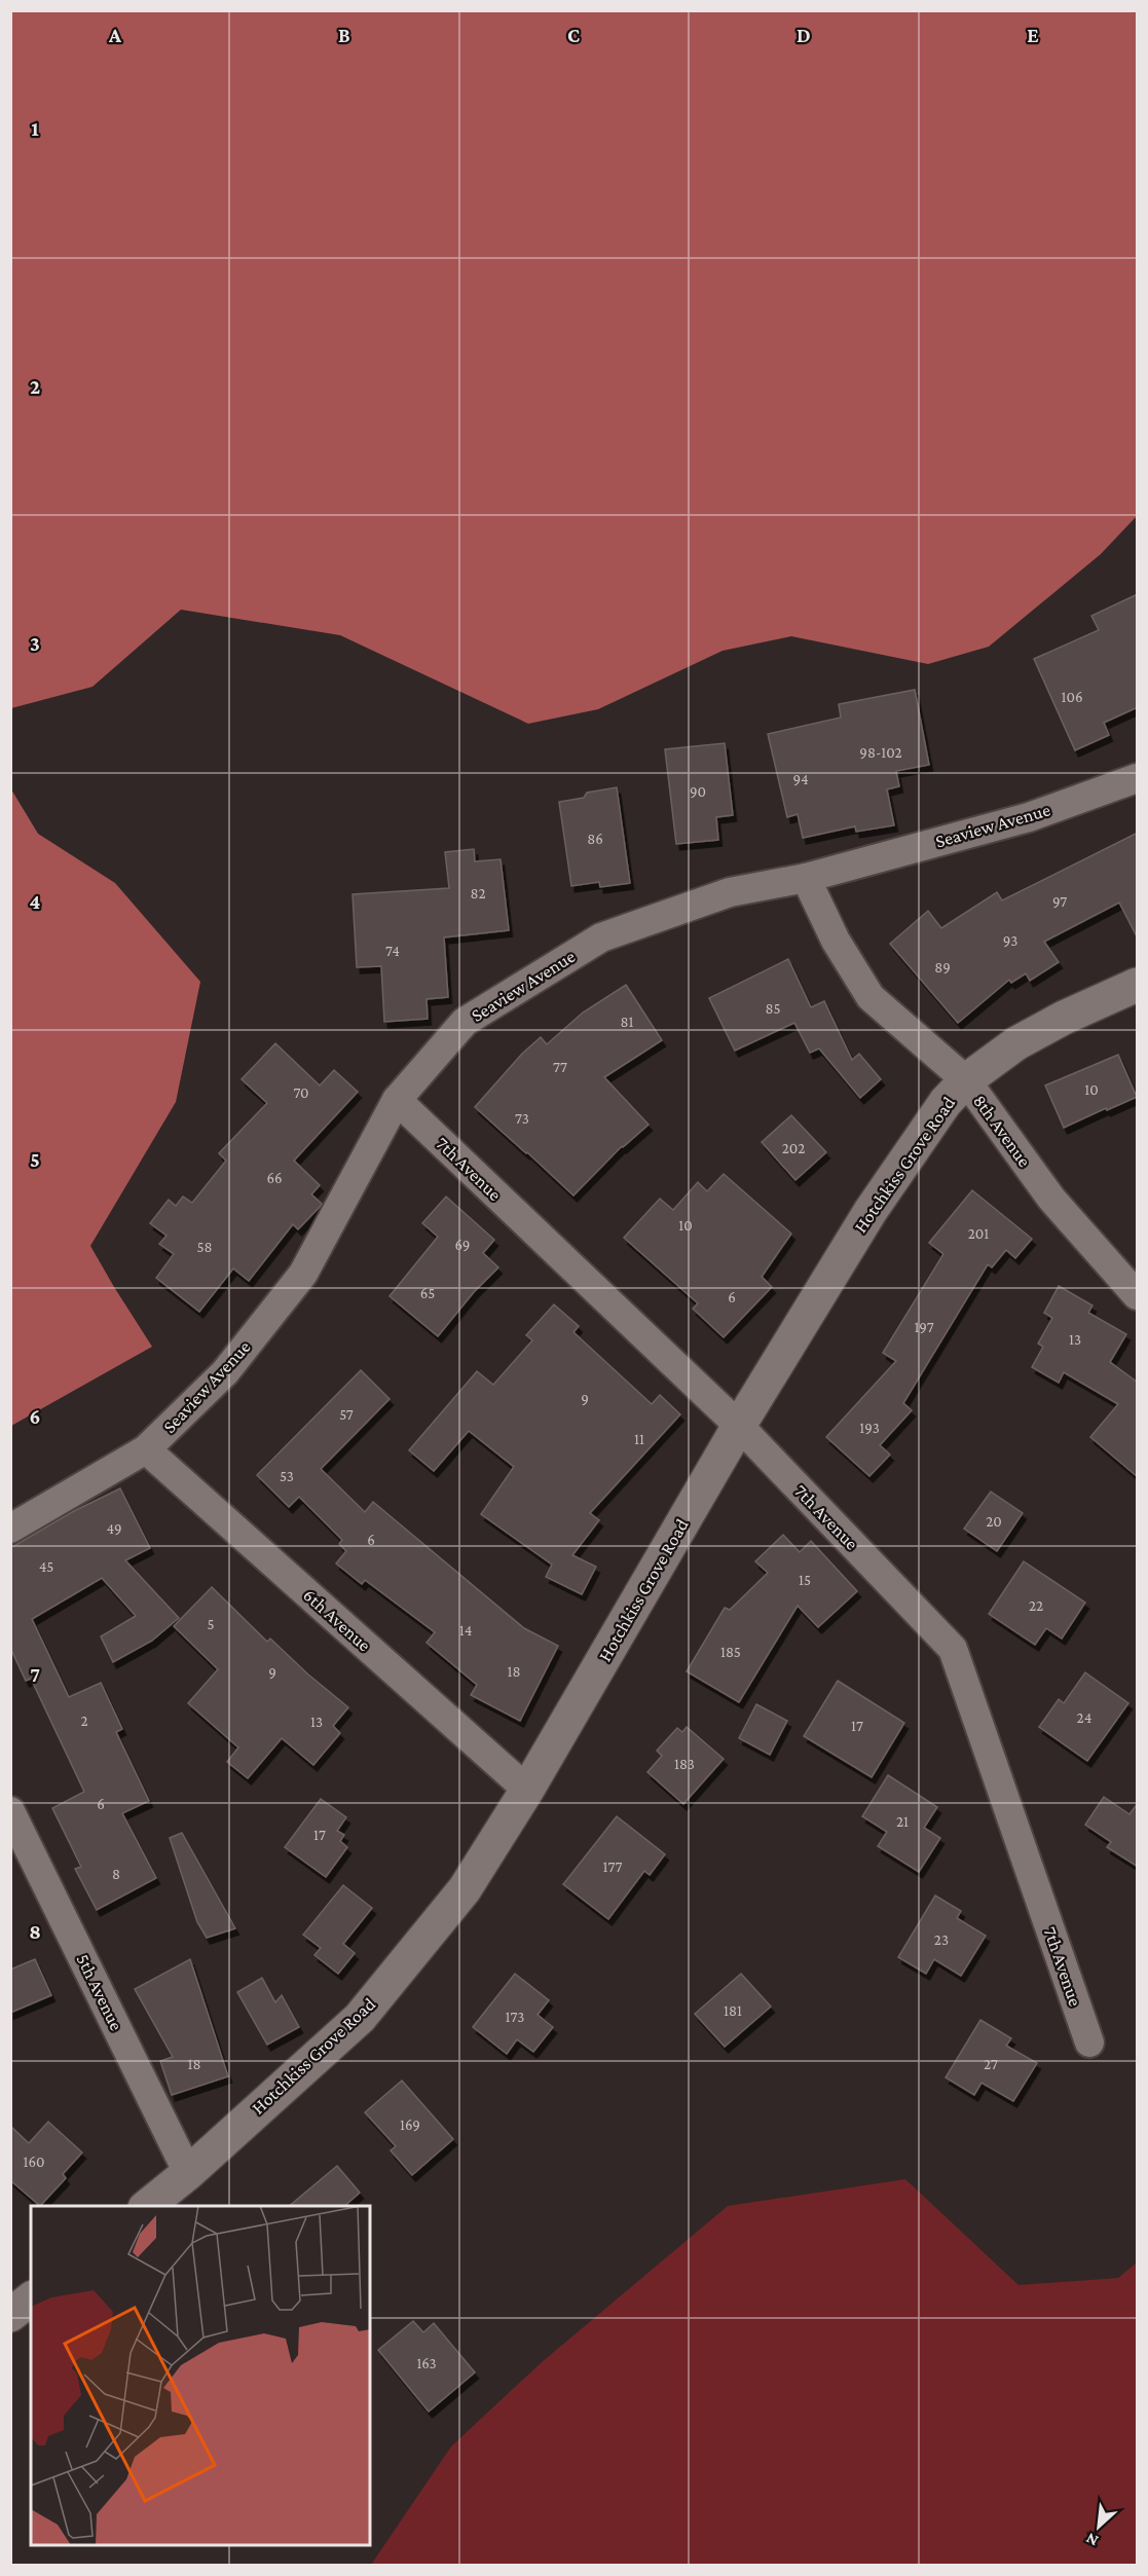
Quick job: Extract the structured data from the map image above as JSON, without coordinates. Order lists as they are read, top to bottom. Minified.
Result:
{"streets":{"main road":["Hotchkiss Grove Road"],"street":["Seaview Avenue","8th Avenue","7th Avenue","6th Avenue","5th Avenue"]},"crossings":[["Seaview Avenue","8th Avenue"],["Seaview Avenue","7th Avenue"],["Seaview Avenue","6th Avenue"],["8th Avenue","Hotchkiss Grove Road"],["Hotchkiss Grove Road","7th Avenue"],["Hotchkiss Grove Road","6th Avenue"],["Hotchkiss Grove Road","5th Avenue"]],"house_numbers":["106","98-102","94","90","86","82","97","93","74","89","85","81","77","10","70","73","202","66","10","201","69","58","65","6","197","13","9","57","193","11","53","20","49","6","45","15","22","5","14","185","18","9","24","2","13","17","183","6","21","17","177","8","23","181","173","18","27","169","160","163"],"north":"bottom left","grid":{"columns":["A","B","C","D","E"],"rows":["1","2","3","4","5","6","7","8"]}}
